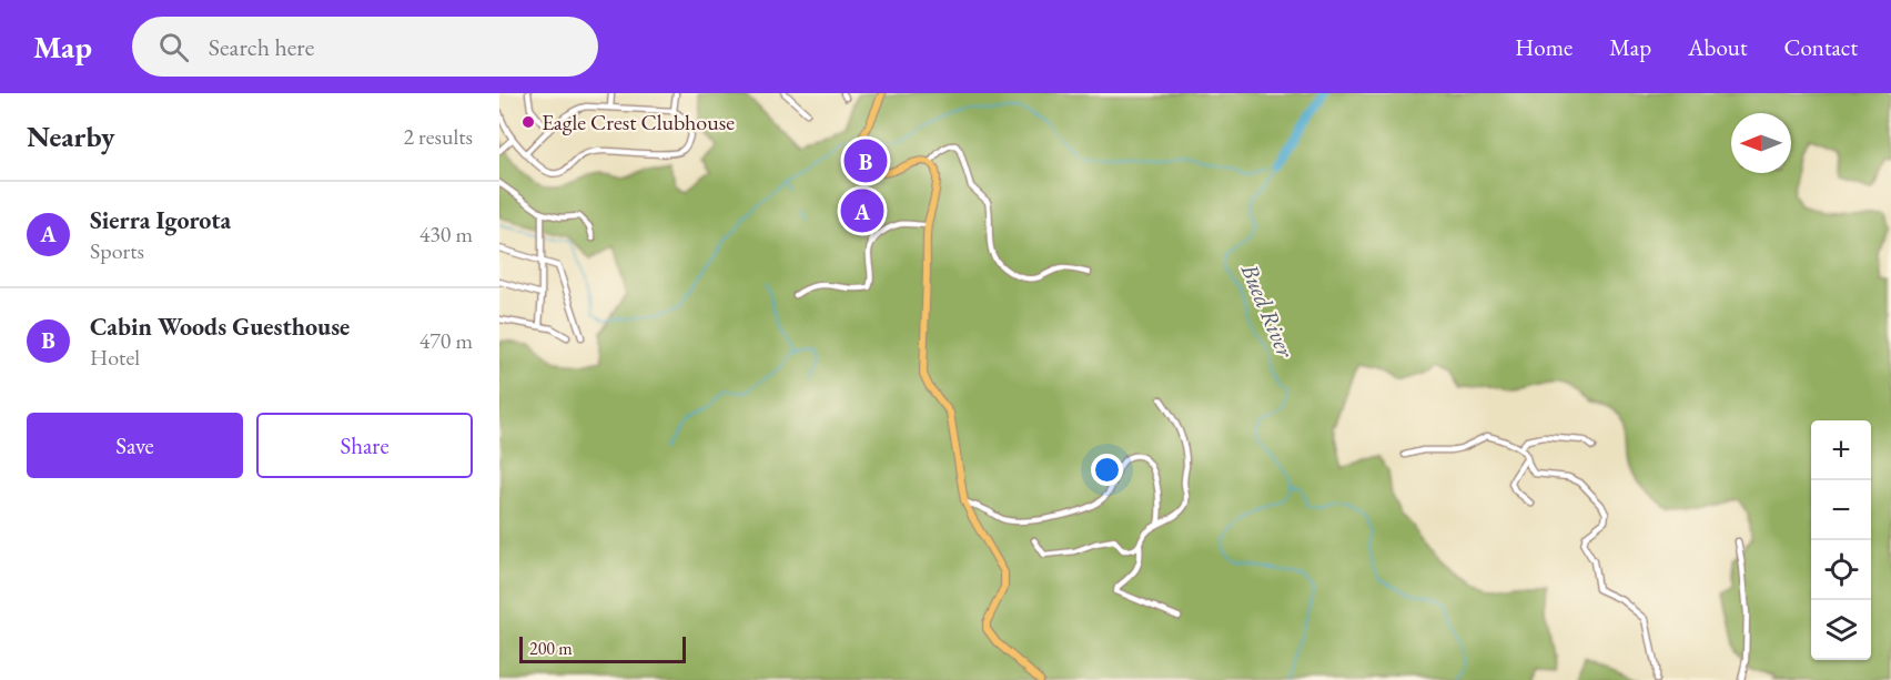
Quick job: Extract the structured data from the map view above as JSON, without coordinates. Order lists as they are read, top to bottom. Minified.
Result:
{"water":["Bued River"],"places":["Eagle Crest Clubhouse"],"scale_bar":"200 m","north":"left","page":{"header":"Map","search":"Search here","nav":["Home","Map","About","Contact"],"heading":["Nearby","2 results"],"pins":["B","A"],"list":[{"mark":"A","name":"Sierra Igorota","note":"Sports","value":"430 m"},{"mark":"B","name":"Cabin Woods Guesthouse","note":"Hotel","value":"470 m"}],"buttons":["Save","Share"],"map_buttons":["+","−"],"scale":"200 m"}}
